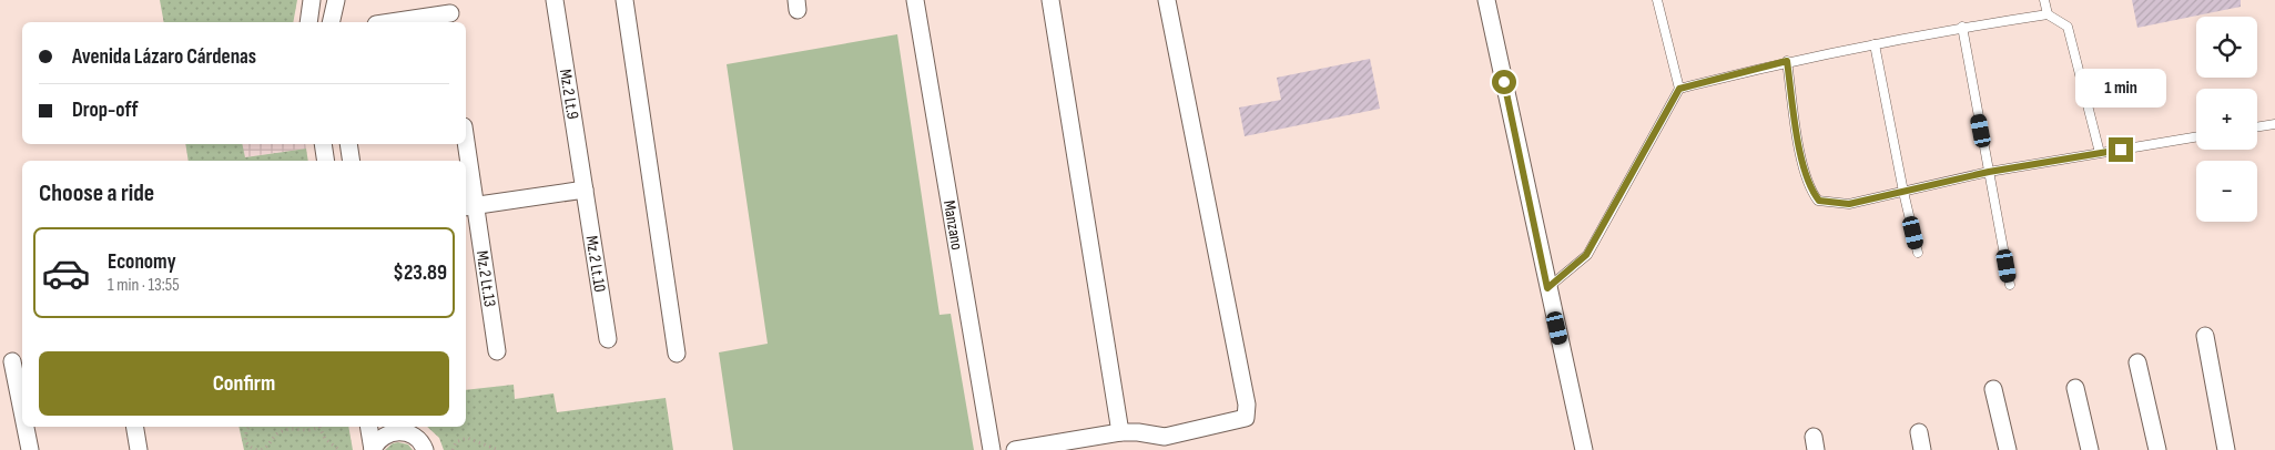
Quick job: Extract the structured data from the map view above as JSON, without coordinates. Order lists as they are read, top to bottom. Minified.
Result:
{"streets":{"street":["Mz.2 Lt.9","Manzano","Mz.2 Lt.10","Mz.2 Lt.13"]},"crossings":[["Mz.2 Lt.9","Mz.2 Lt.10"]],"page":{"map_buttons":["+","−"],"banner":["Avenida Lázaro Cárdenas","Drop-off"],"bubble":"1 min","heading":"Choose a ride","list":[{"name":"Economy","note":"1 min · 13:55","value":"$23.89"}],"buttons":"Confirm"}}
